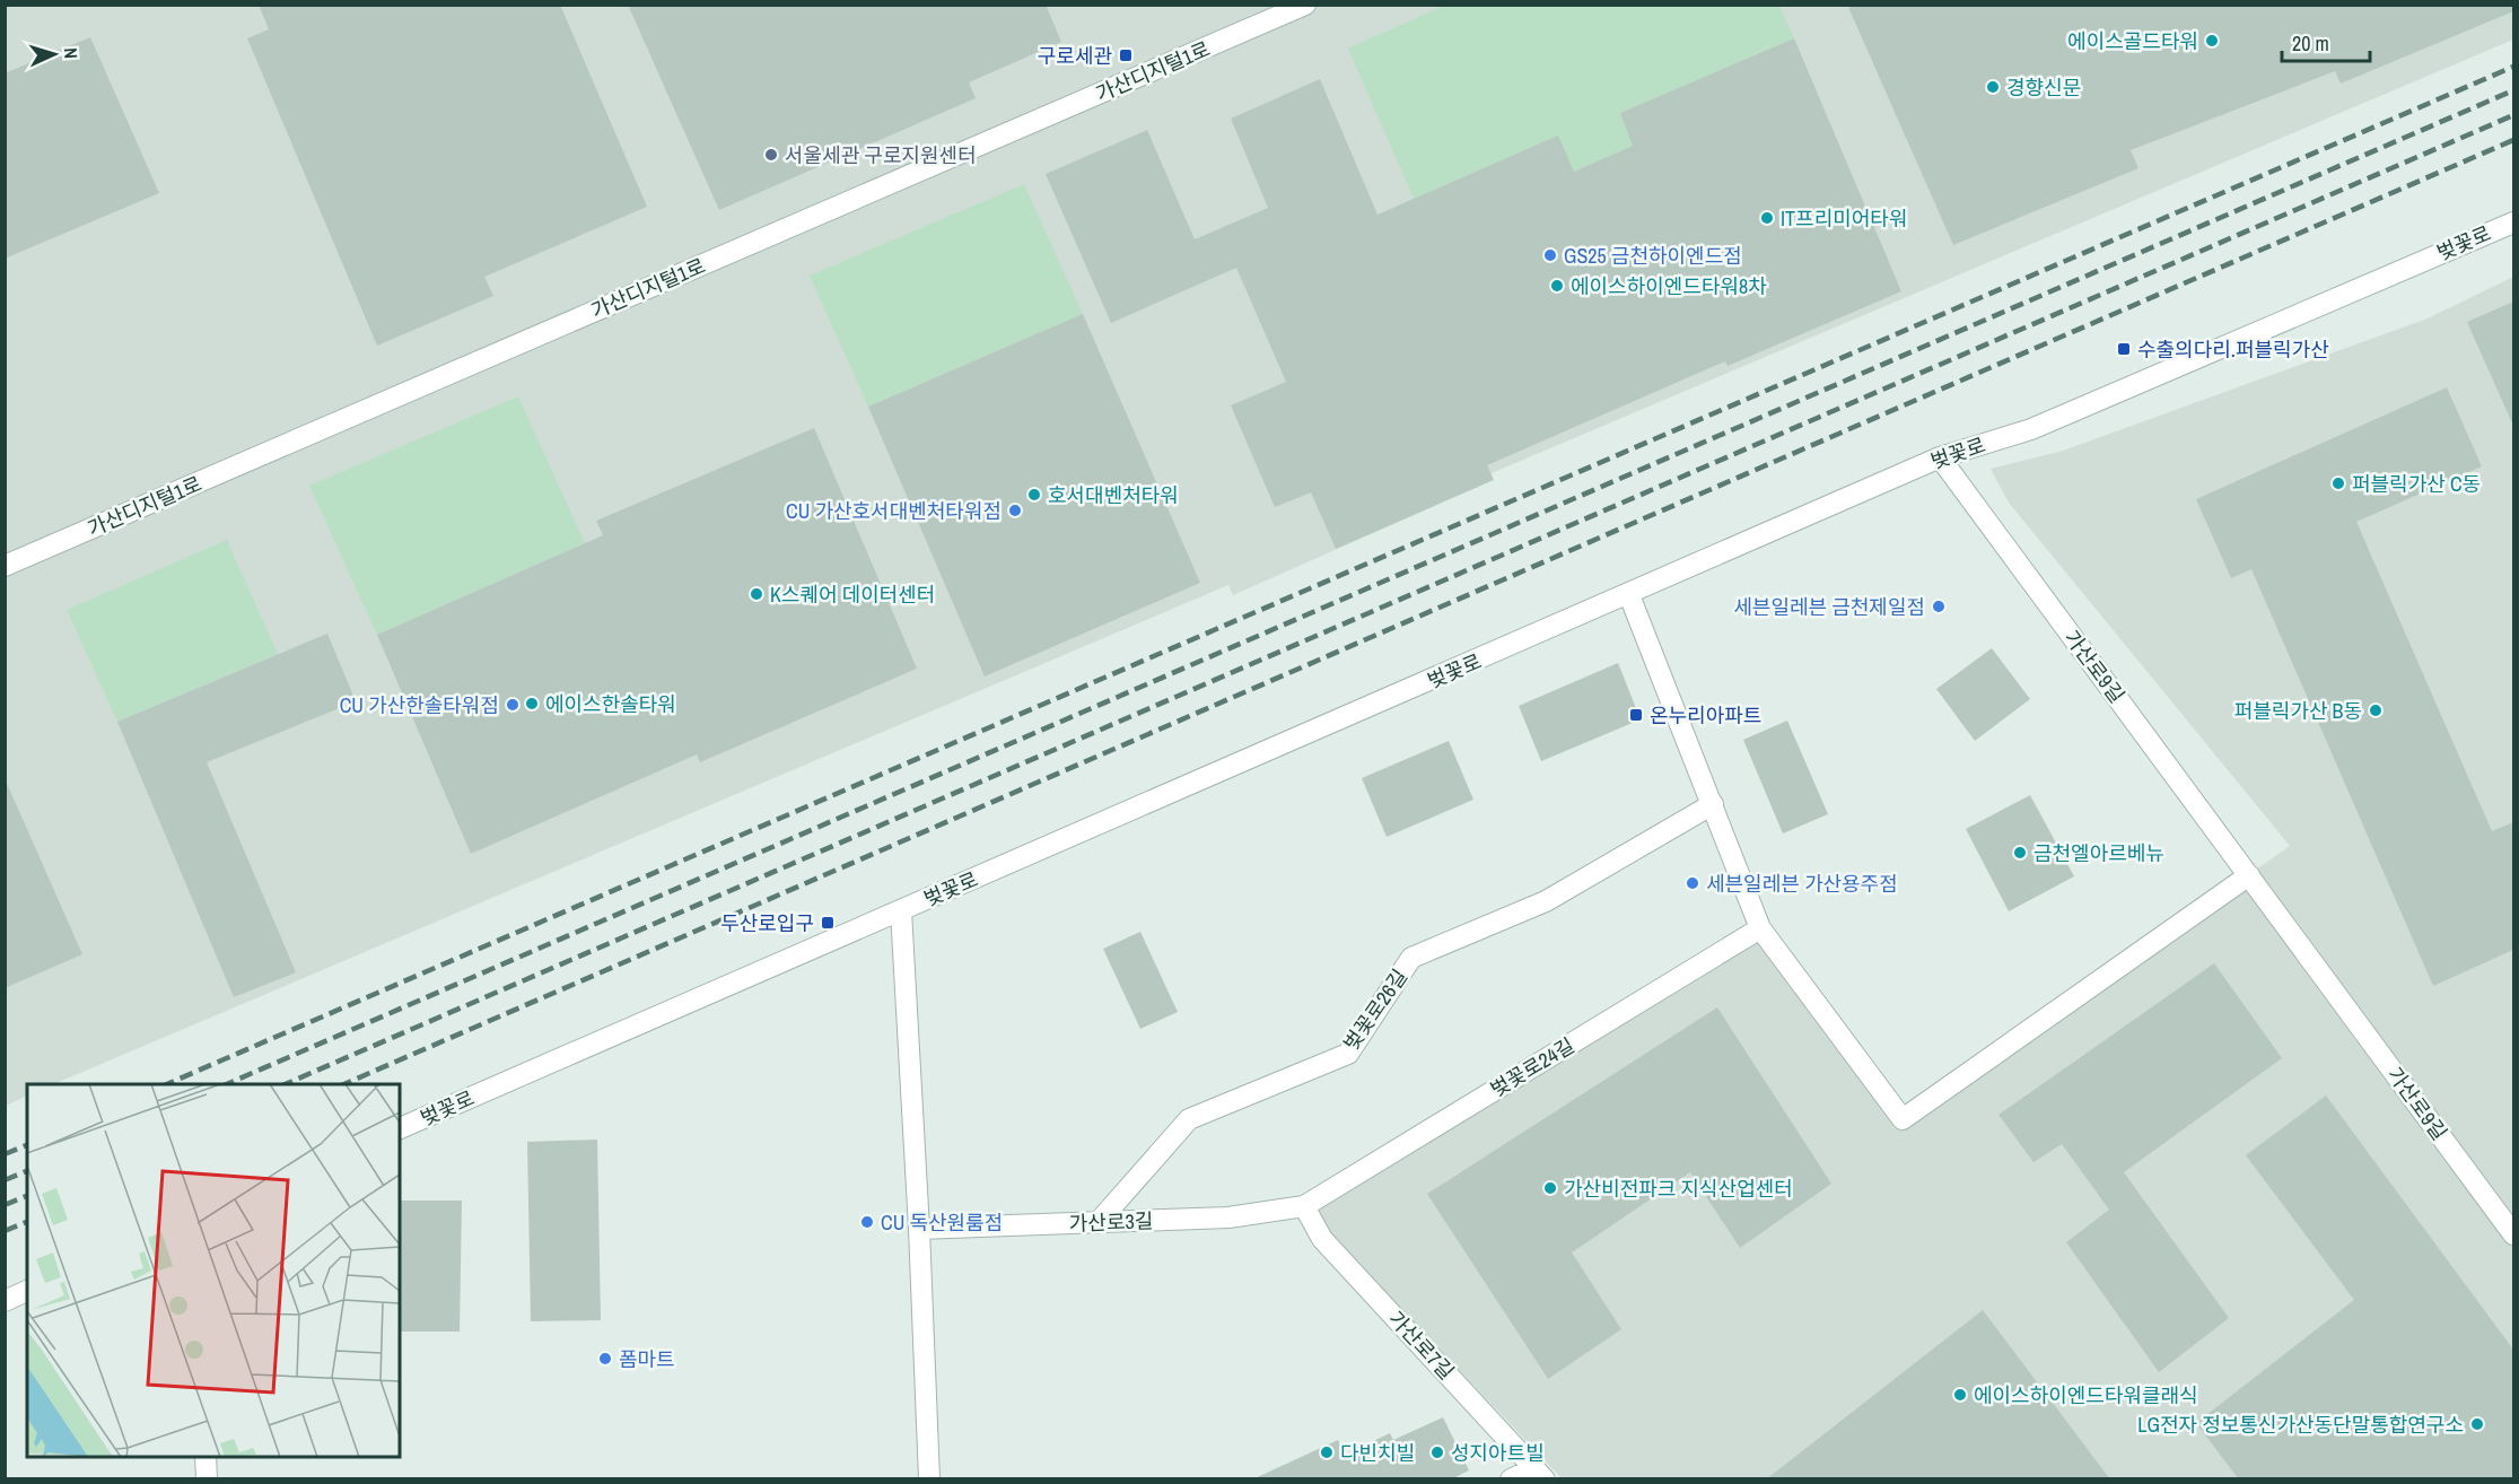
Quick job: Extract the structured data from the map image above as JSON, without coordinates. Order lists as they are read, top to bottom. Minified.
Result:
{"streets":{"street":["가산디지털1로","벚꽃로","가산로9길","벚꽃로26길","벚꽃로24길","가산로3길","가산로7길"]},"crossings":[["벚꽃로","가산로9길"],["벚꽃로26길","가산로3길"],["벚꽃로24길","가산로3길"],["벚꽃로24길","가산로7길"],["가산로3길","가산로7길"]],"places":{"other":["에이스골드타워","경향신문","서울세관 구로지원센터","IT프리미어타워","GS25 금천하이엔드점","에이스하이엔드타워8차","퍼블릭가산 C동","호서대벤처타워","CU 가산호서대벤처타워점","K스퀘어 데이터센터","세븐일레븐 금천제일점","에이스한솔타워","CU 가산한솔타워점","퍼블릭가산 B동","금천엘아르베뉴","세븐일레븐 가산용주점","가산비전파크 지식산업센터","CU 독산원룸점","폼마트","에이스하이엔드타워클래식","LG전자 정보통신가산동단말통합연구소","다빈치빌","성지아트빌"],"transit":["구로세관","수출의다리.퍼블릭가산","온누리아파트","두산로입구"]},"scale_bar":"20 m","north":"right"}
